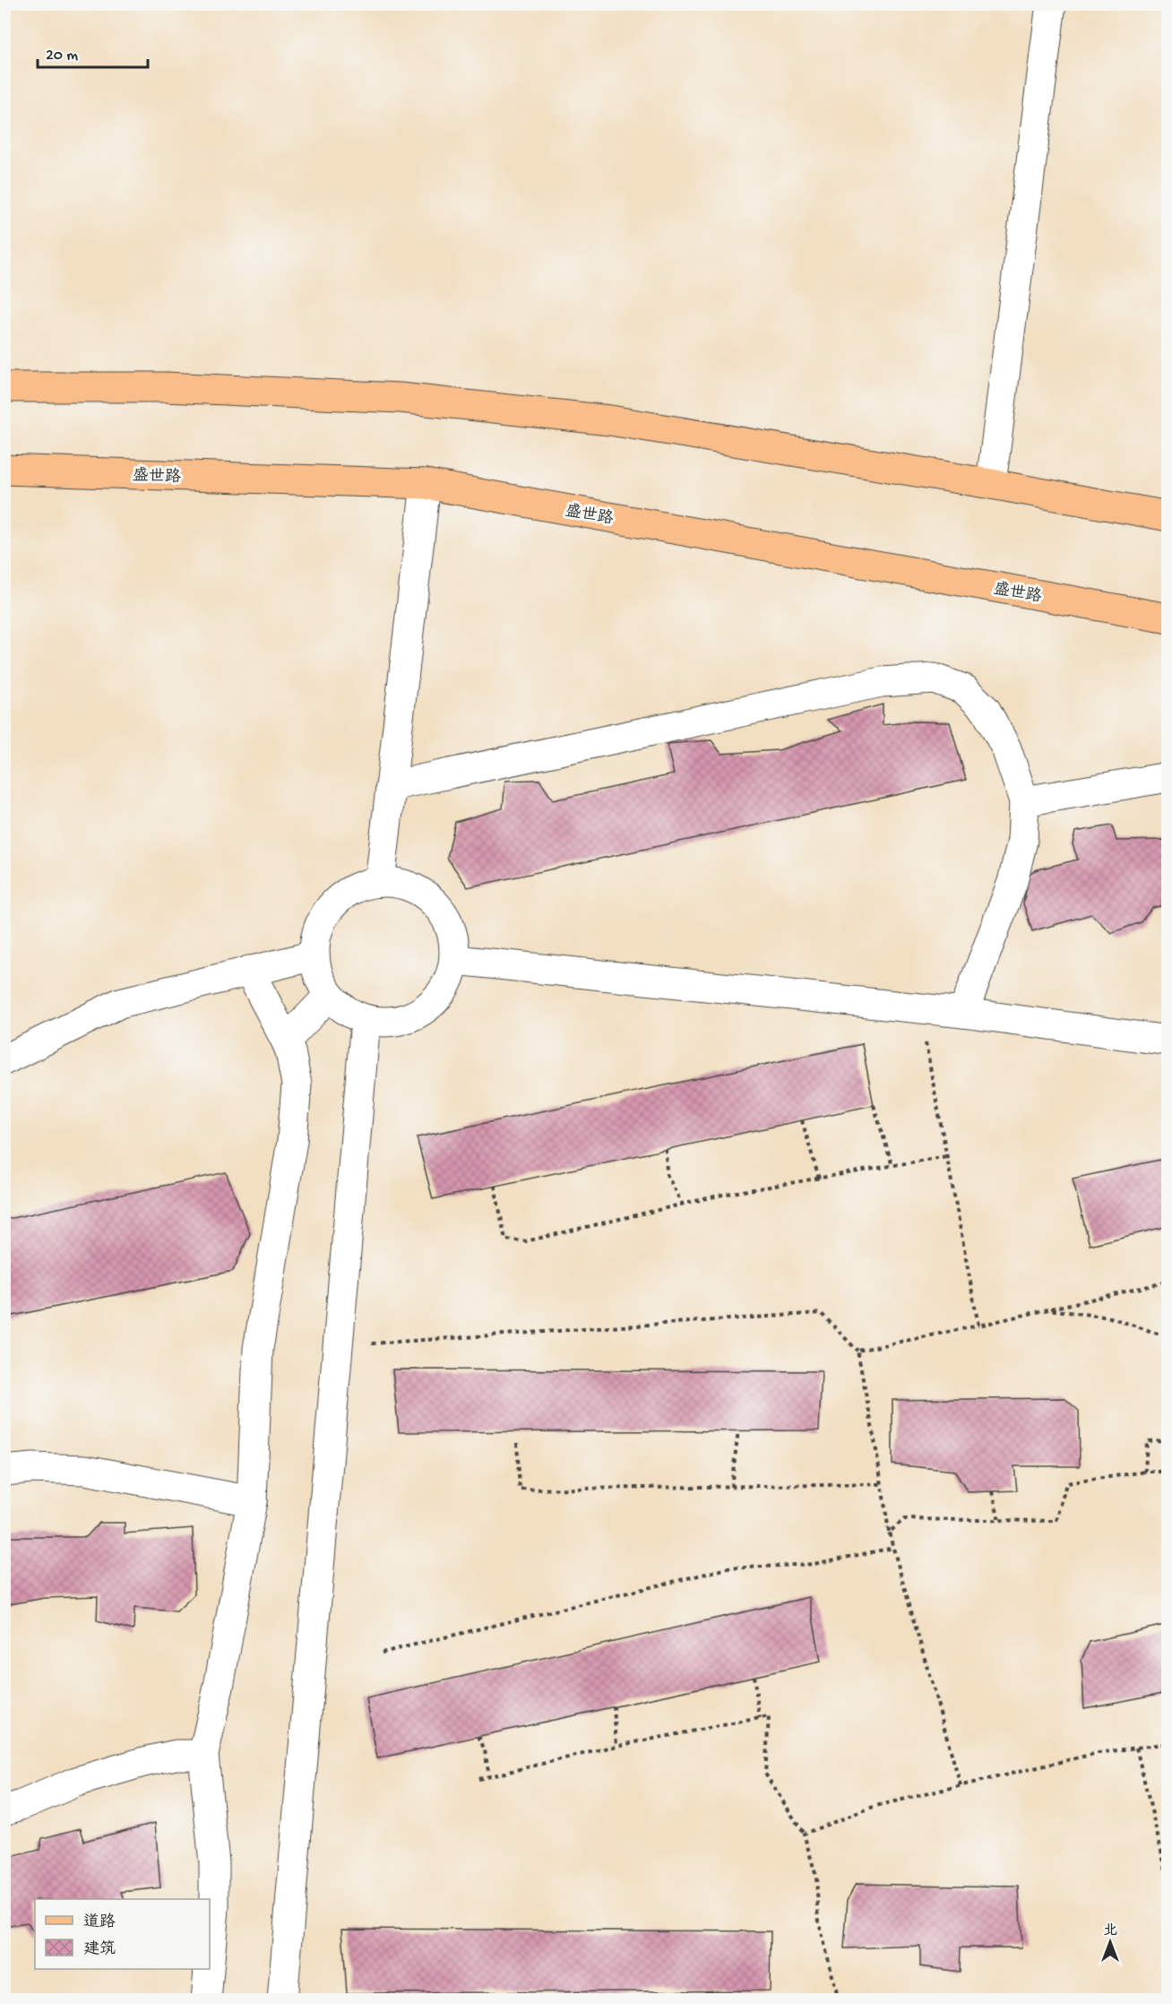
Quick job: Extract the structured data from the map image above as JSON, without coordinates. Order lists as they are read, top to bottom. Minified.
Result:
{"streets":{"main road":["盛世路"]},"legend":["道路","建筑"],"scale_bar":"20 m","north":"top"}
